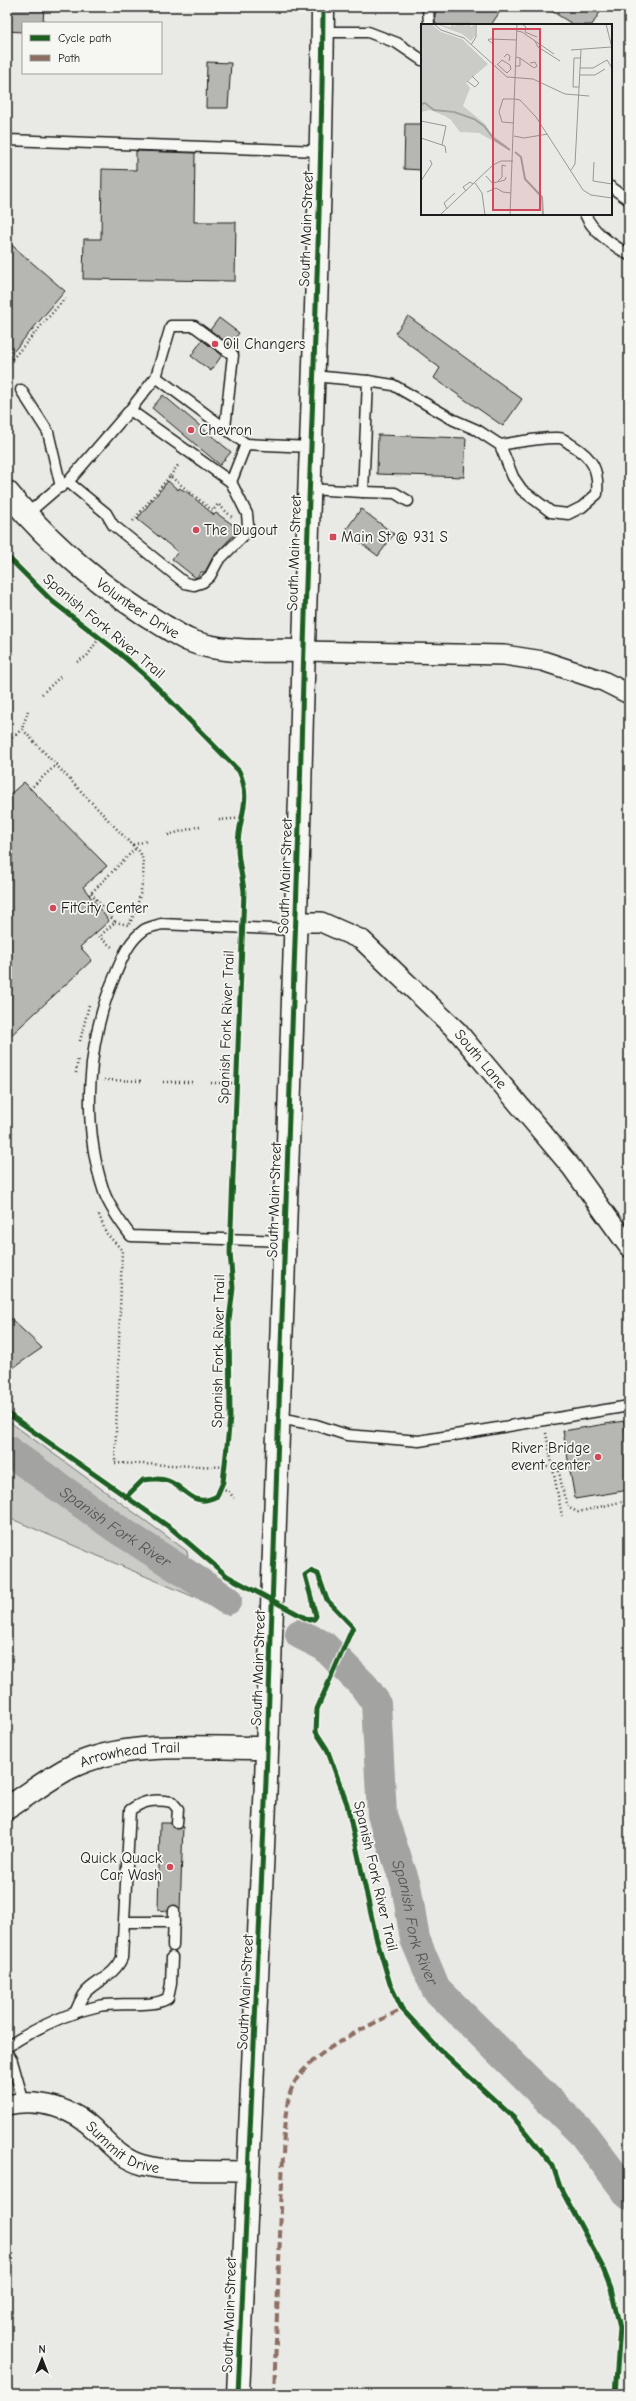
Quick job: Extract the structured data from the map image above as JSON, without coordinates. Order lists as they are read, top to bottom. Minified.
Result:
{"streets":{"main road":["South Main Street","Volunteer Drive","Arrowhead Trail"],"street":["South Lane","Summit Drive"],"cycle path":["Spanish Fork River Trail"]},"crossings":[["South Main Street","Volunteer Drive"],["South Main Street","South Lane"],["South Main Street","Arrowhead Trail"],["South Main Street","Summit Drive"]],"water":["Spanish Fork River"],"places":{"other":["Oil Changers","Chevron","The Dugout","FitCity Center","River Bridge event center","Quick Quack Car Wash"],"transit":["Main St @ 931 S"]},"legend":["Cycle path","Path"],"north":"top"}
